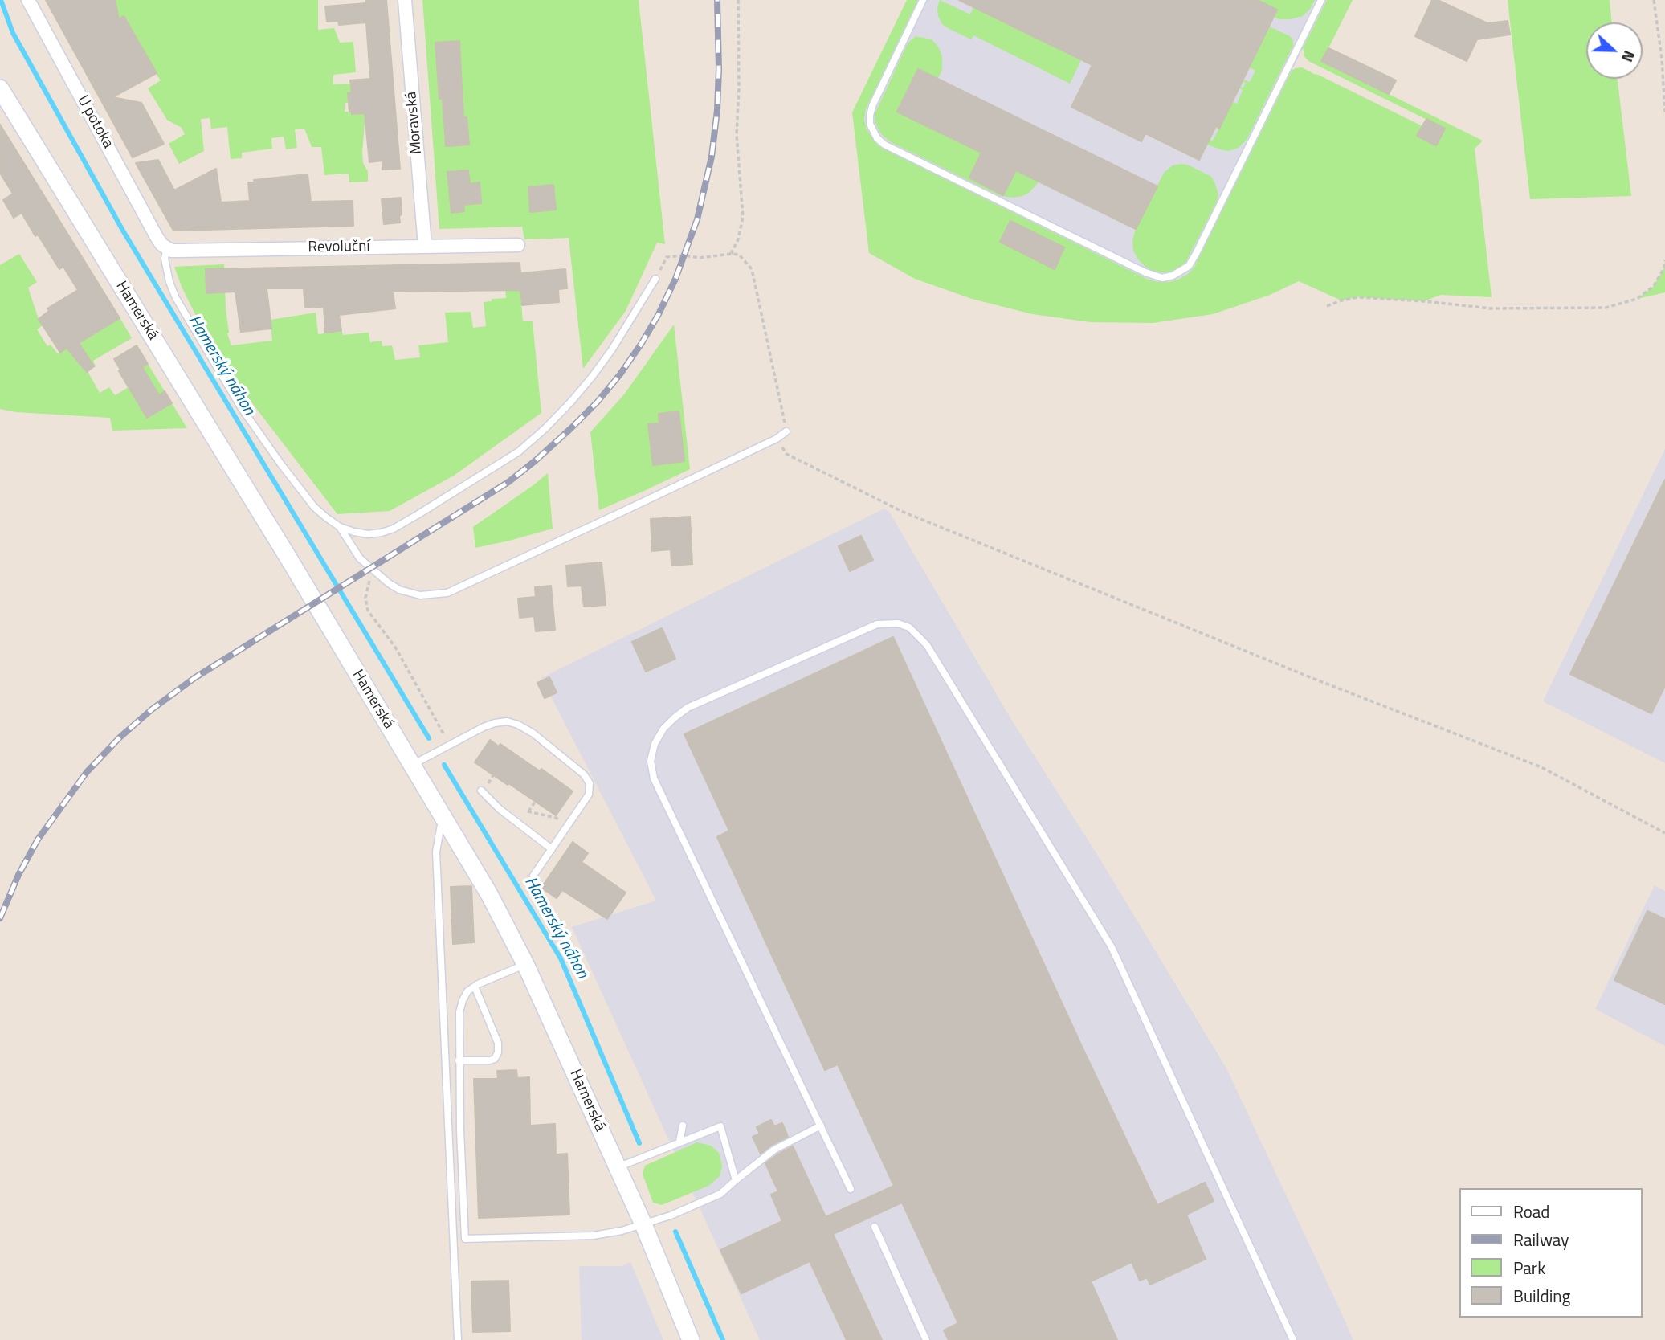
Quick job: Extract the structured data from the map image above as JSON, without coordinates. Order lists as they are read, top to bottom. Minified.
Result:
{"streets":{"street":["U potoka","Moravská","Revoluční","Hamerská"]},"crossings":[["U potoka","Revoluční"],["Moravská","Revoluční"]],"water":["Hamerský náhon"],"legend":["Road","Railway","Park","Building"],"north":"right"}
